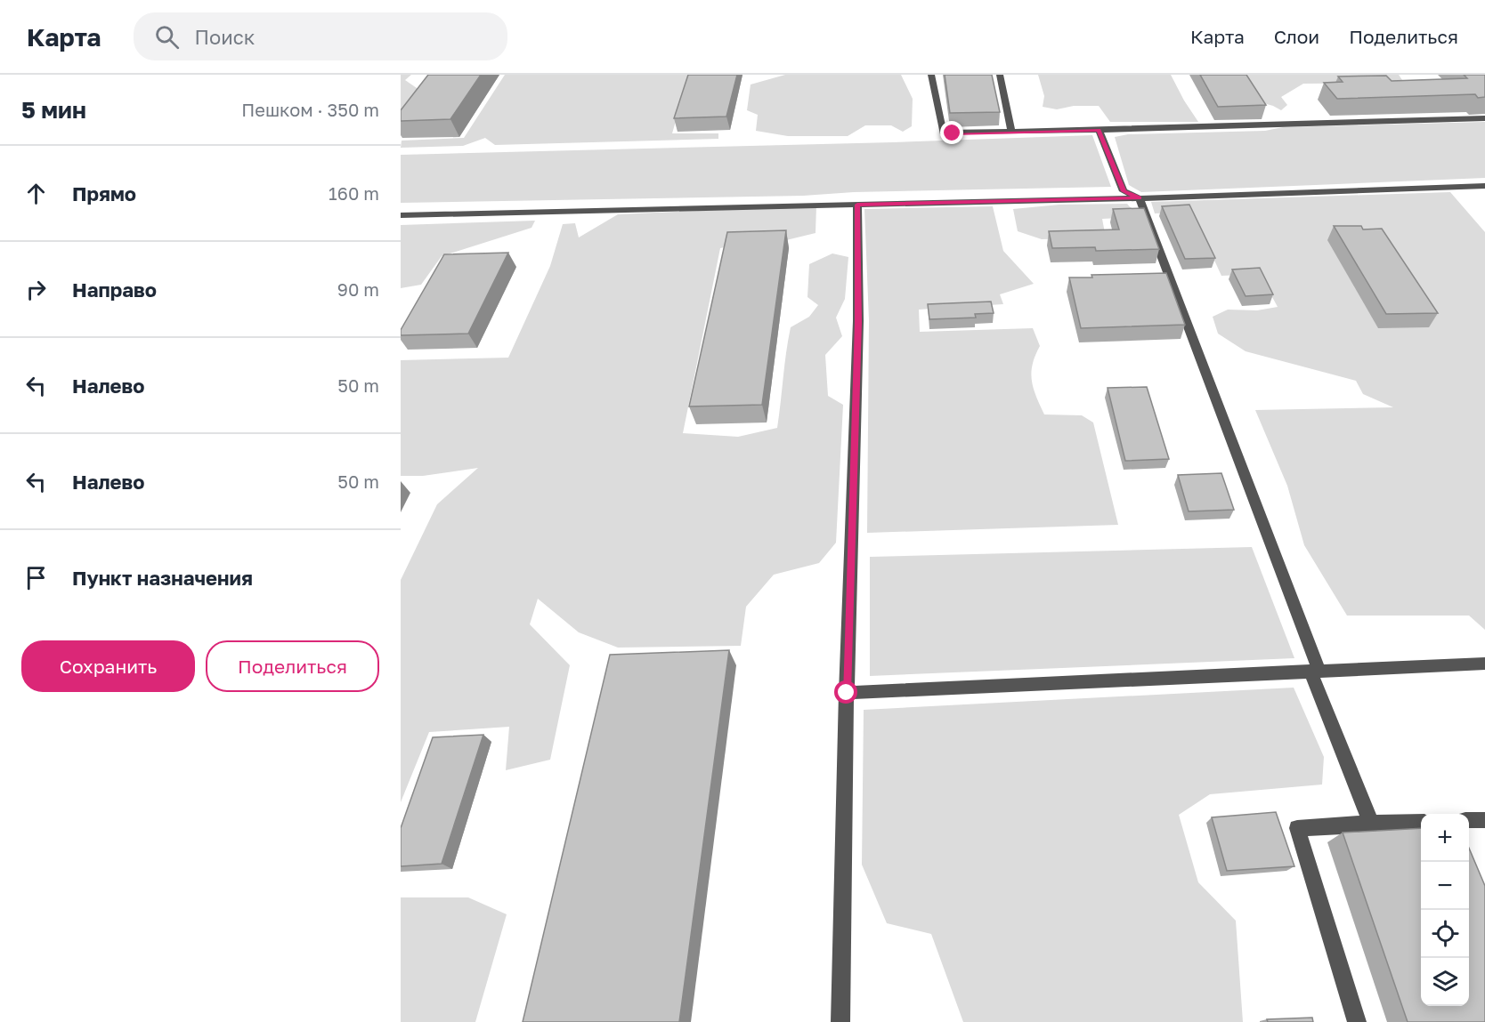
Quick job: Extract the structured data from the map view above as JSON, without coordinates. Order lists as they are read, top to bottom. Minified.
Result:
{"page":{"header":"Карта","search":"Поиск","nav":["Карта","Слои","Поделиться"],"heading":["5 мин","Пешком · 350 m"],"list":[["Прямо","160 m"],["Направо","90 m"],["Налево","50 m"],["Налево","50 m"],"Пункт назначения"],"buttons":["Сохранить","Поделиться"],"map_buttons":["+","−"]}}
